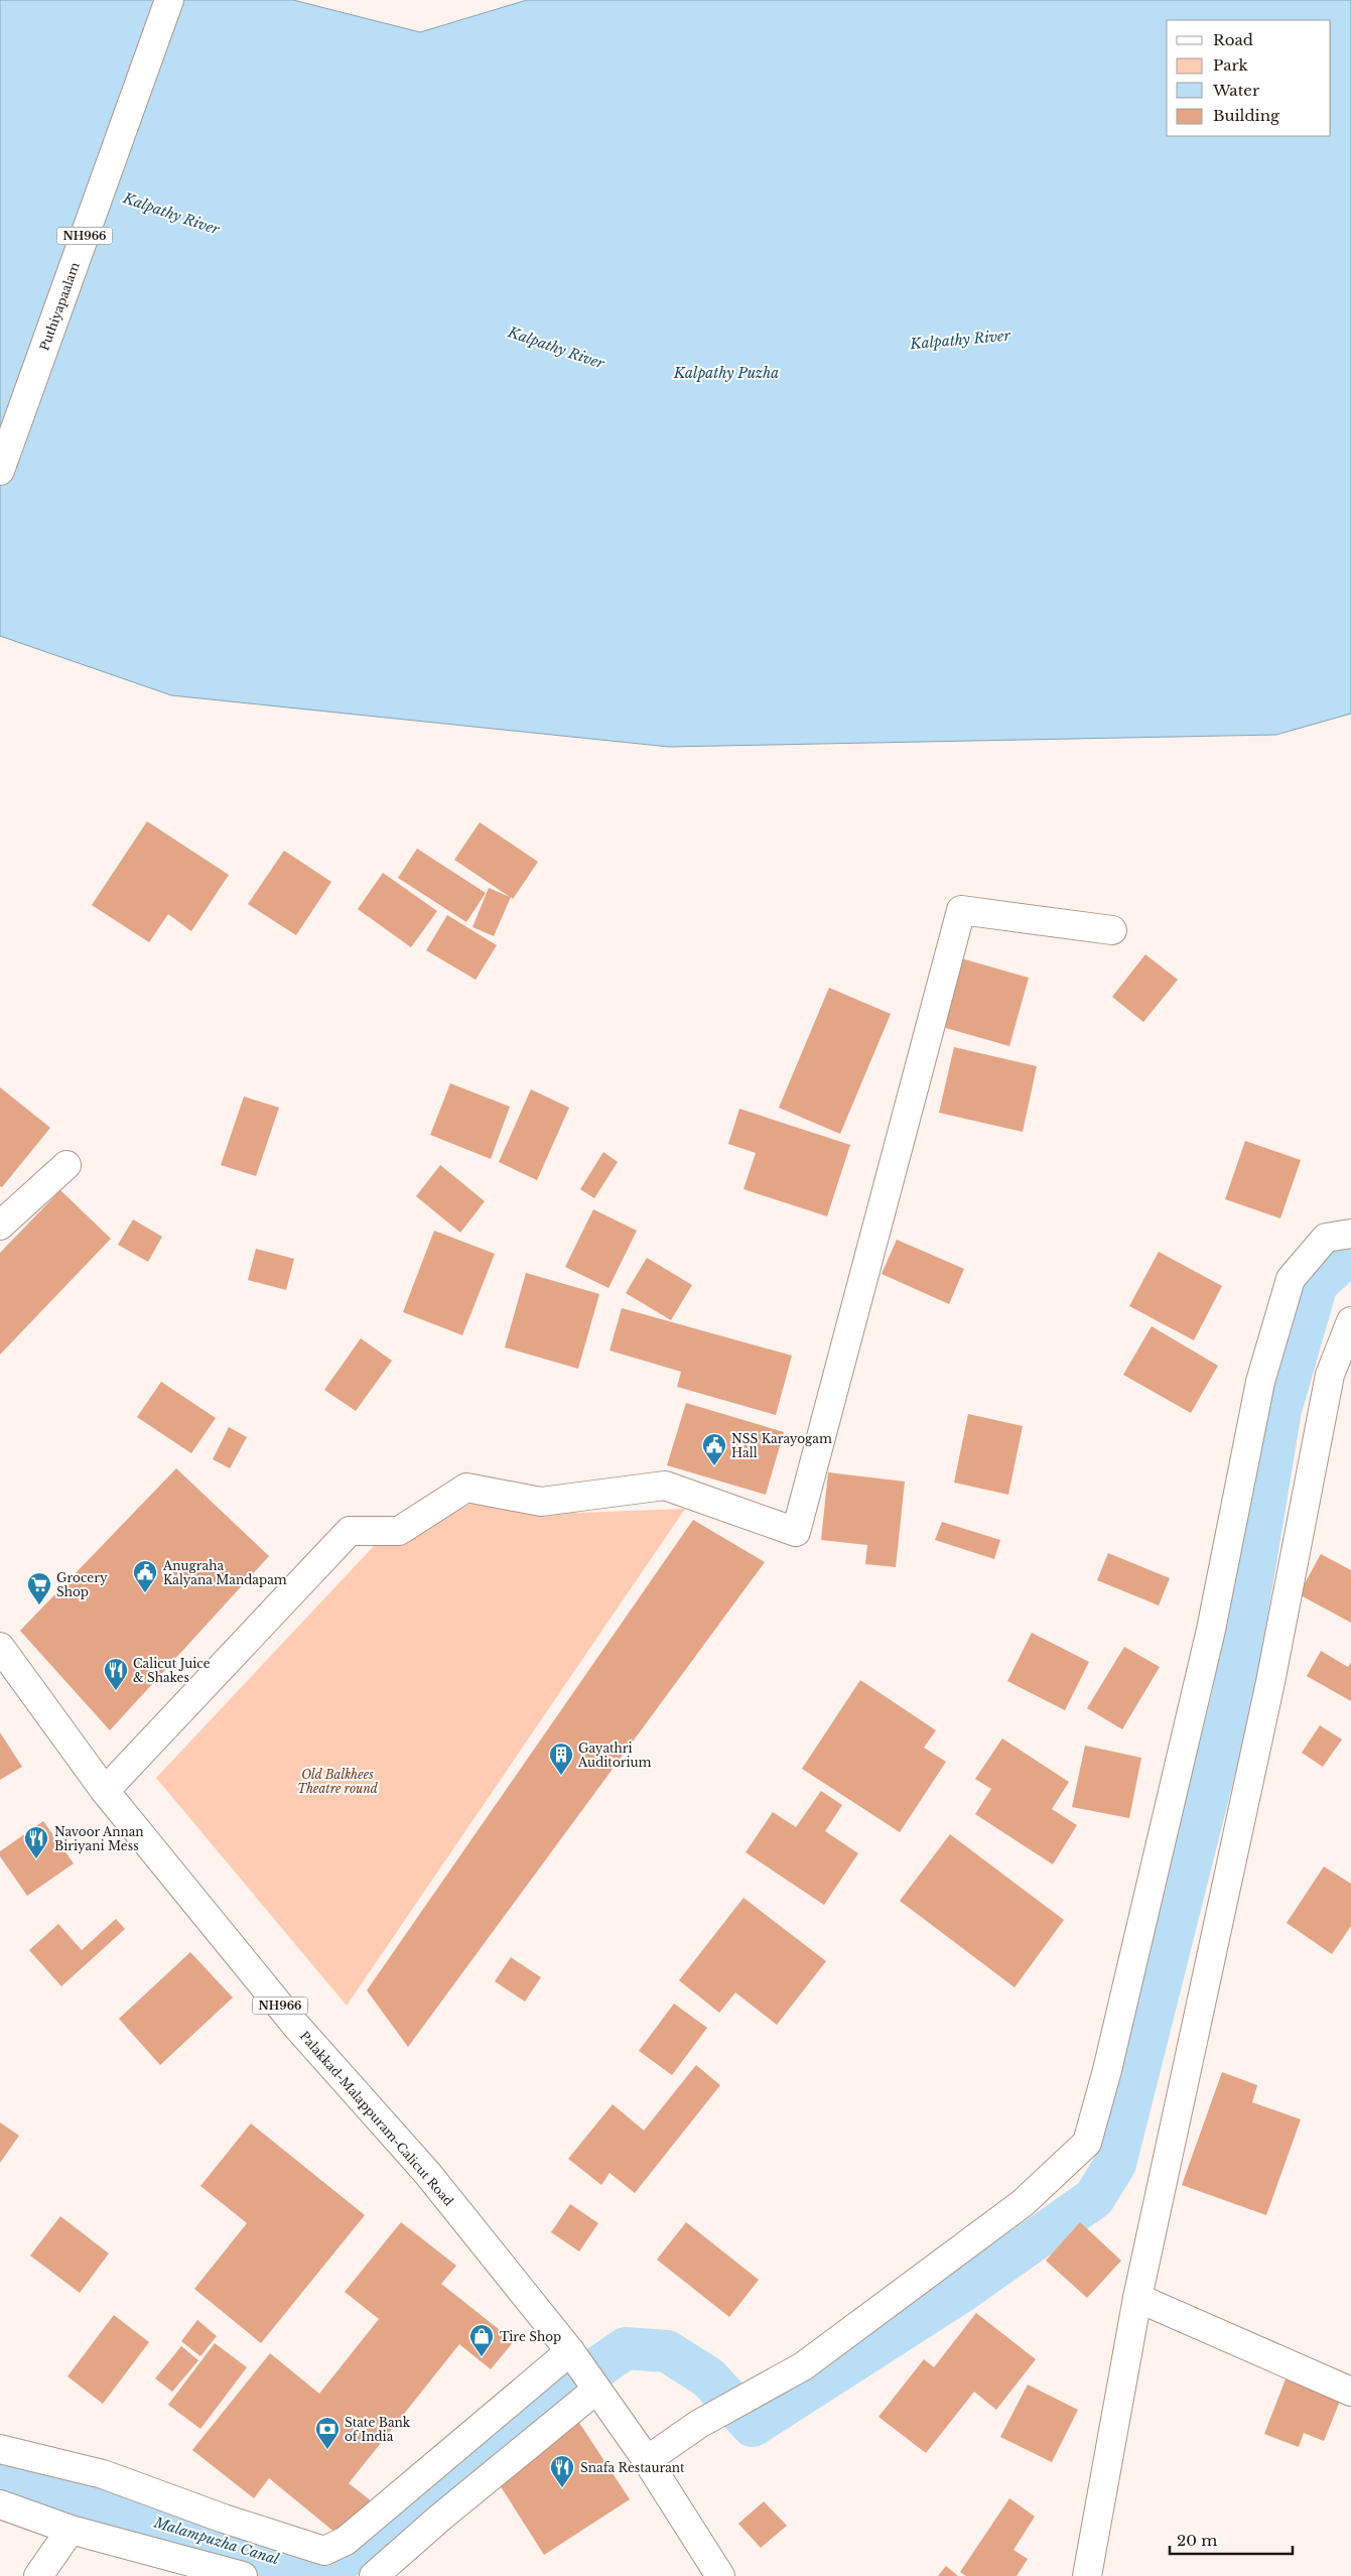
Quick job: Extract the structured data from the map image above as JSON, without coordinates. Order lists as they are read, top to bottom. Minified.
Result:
{"streets":{"main road":["NH966","Puthiyapaalam","Palakkad-Malappuram-Calicut Road"]},"water":["Kalpathy River","Kalpathy Puzha","Malampuzha Canal"],"parks":["Old Balkhees Theatre round"],"places":{"public building":["NSS Karayogam Hall","Anugraha Kalyana Mandapam"],"supermarket":["Grocery Shop"],"restaurant":["Calicut Juice & Shakes","Navoor Annan Biriyani Mess","Snafa Restaurant"],"building":["Gayathri Auditorium"],"shop":["Tire Shop"],"bank":["State Bank of India"]},"legend":["Road","Park","Water","Building"],"scale_bar":"20 m"}
